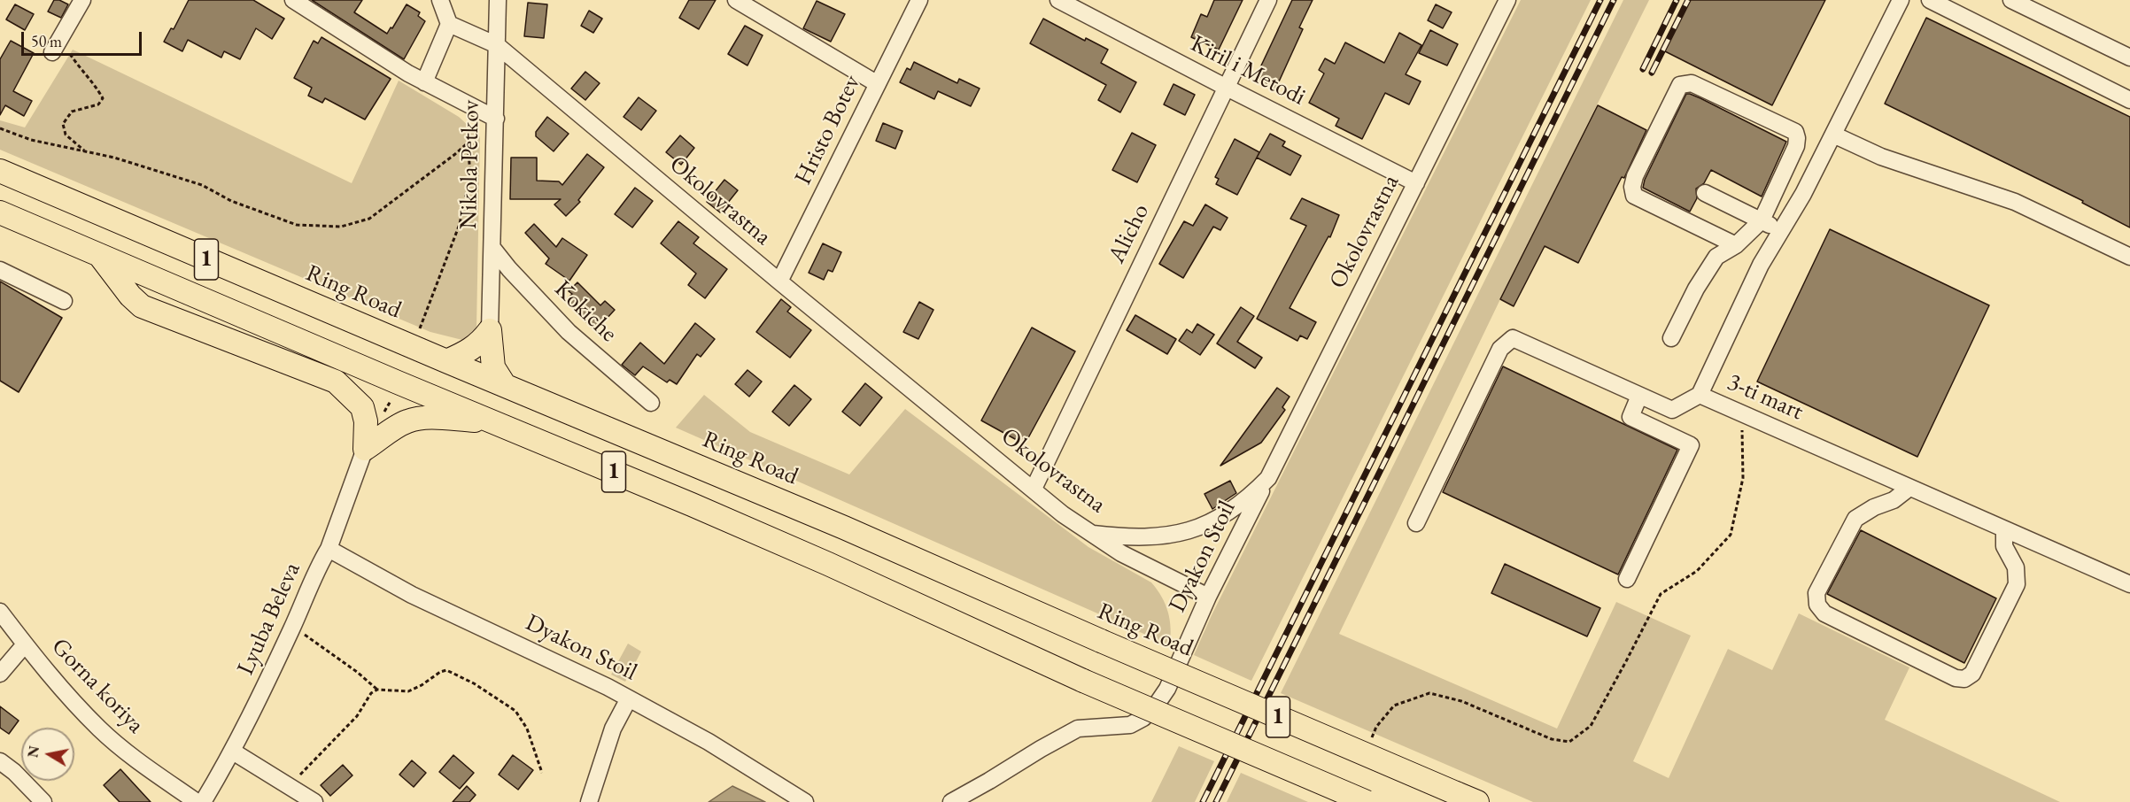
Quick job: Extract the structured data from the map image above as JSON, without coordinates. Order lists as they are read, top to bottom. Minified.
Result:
{"streets":{"highway":["1","Ring Road"],"street":["Kiril i Metodi","Hristo Botev","Nikola Petkov","Okolovrastna","Alicho","Kokiche","3-ti mart","Dyakon Stoil","Lyuba Beleva","Gorna koriya"]},"crossings":[["Kiril i Metodi","Okolovrastna"],["Kiril i Metodi","Alicho"],["Hristo Botev","Okolovrastna"],["Nikola Petkov","Okolovrastna"],["Nikola Petkov","Kokiche"],["Okolovrastna","Alicho"],["Okolovrastna","Dyakon Stoil"],["Dyakon Stoil","Lyuba Beleva"]],"scale_bar":"50 m","north":"left"}
